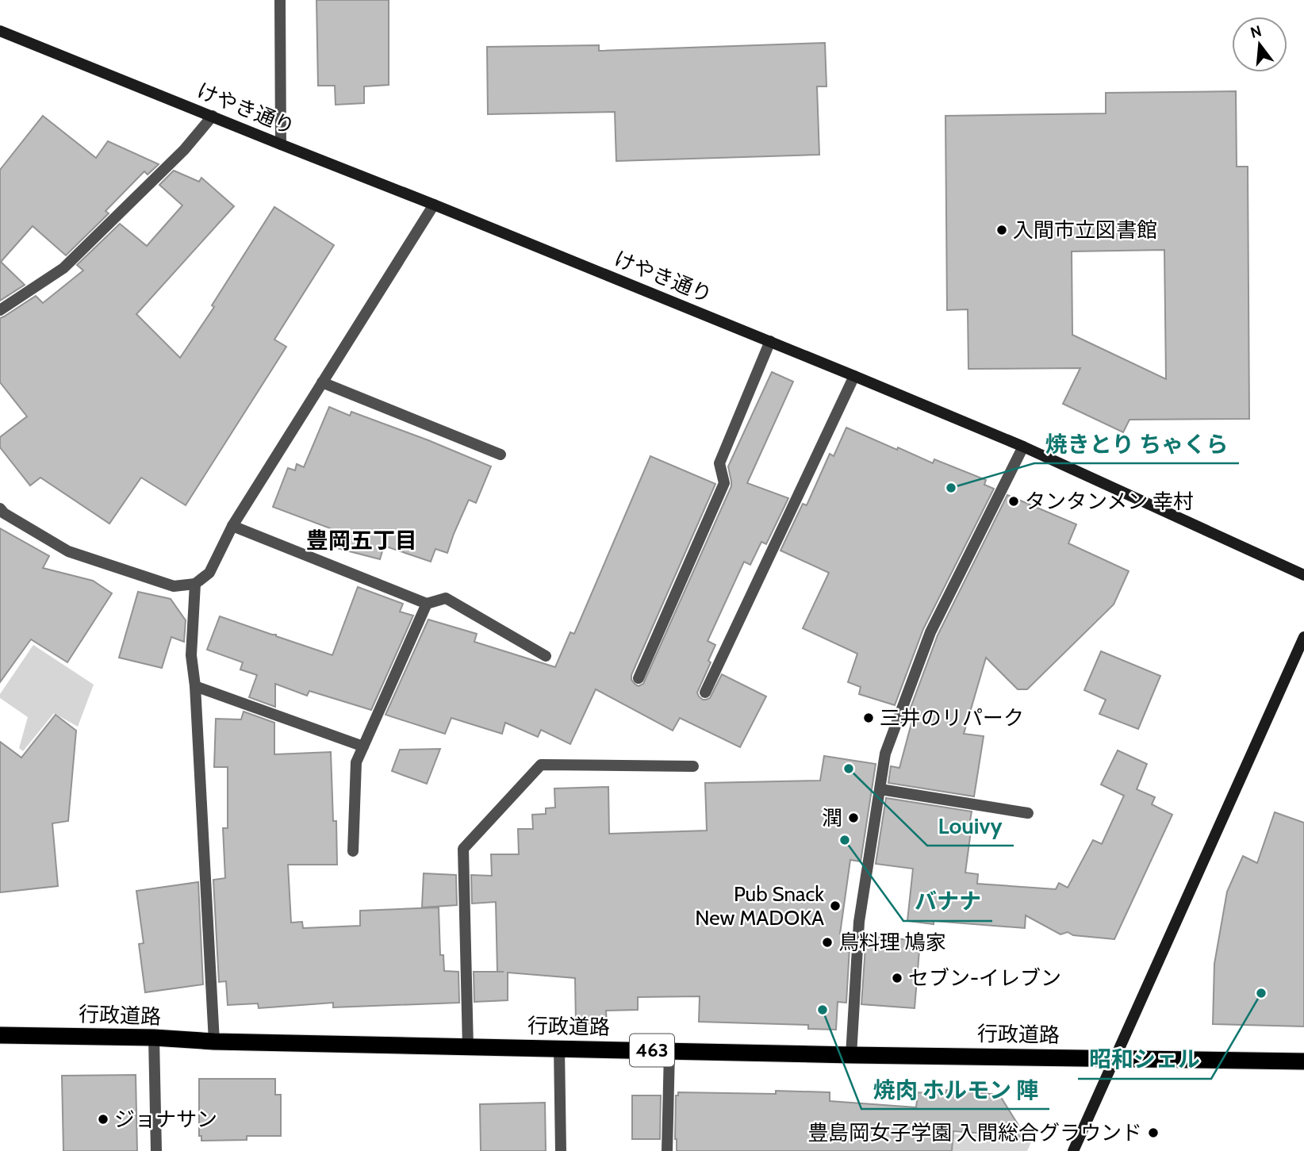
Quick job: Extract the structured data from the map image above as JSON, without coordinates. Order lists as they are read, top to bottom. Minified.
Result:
{"streets":{"highway":["行政道路","463"],"street":["けやき通り"]},"districts":["豊岡五丁目"],"places":["入間市立図書館","焼きとり ちゃくら","タンタンメン 幸村","三井のリパーク","Louivy","潤","バナナ","Pub Snack New MADOKA","鳥料理 鳩家","セブン-イレブン","昭和シェル","焼肉 ホルモン 陣","ジョナサン","豊島岡女子学園 入間総合グラウンド"],"north":"top"}
